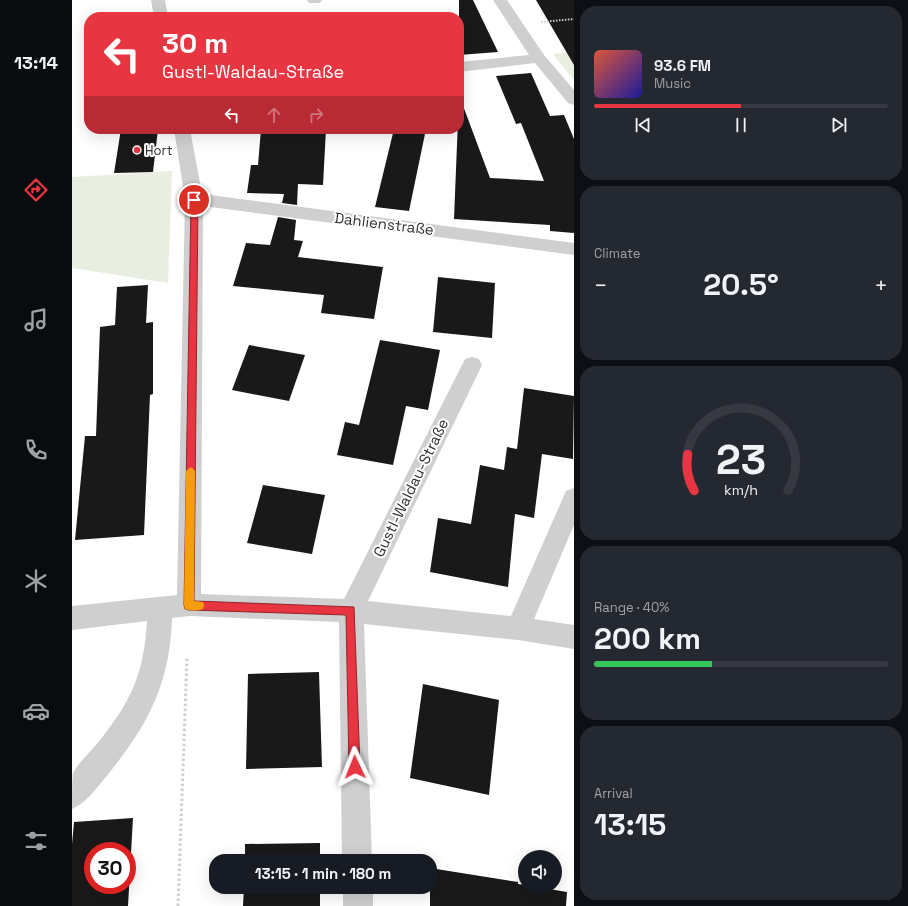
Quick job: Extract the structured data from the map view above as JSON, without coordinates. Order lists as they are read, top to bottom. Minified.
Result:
{"streets":{"street":["Dahlienstraße","Gustl-Waldau-Straße"]},"places":["Hort"],"page":{"tabs":"13:14","turn":["30 m","Gustl-Waldau-Straße"],"song":["93.6 FM","Music"],"tile":["Climate",["Range · 40%","200 km"],["Arrival","13:15"]],"heat":["−","20.5°","+"],"limit":"30","trip":"13:15 · 1 min · 180 m","gauge":["23","km/h"]}}
